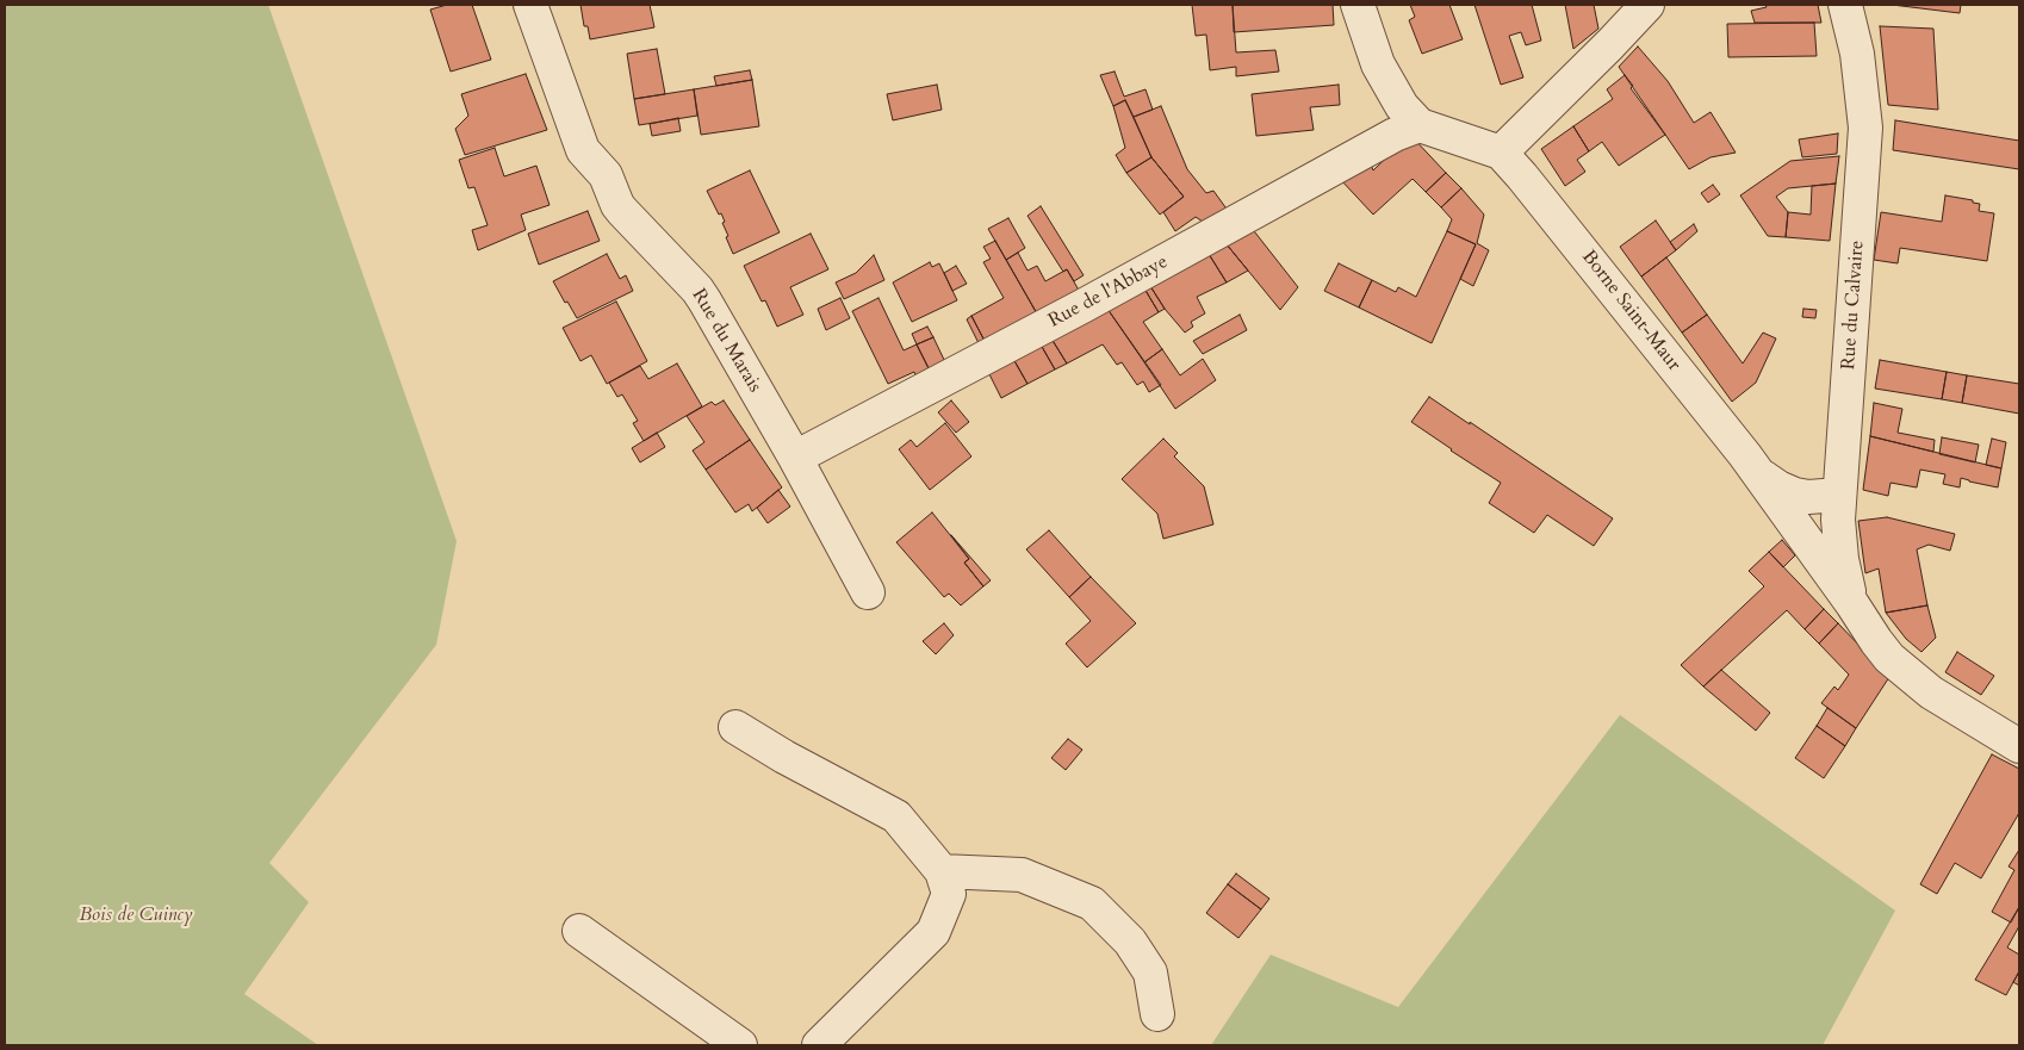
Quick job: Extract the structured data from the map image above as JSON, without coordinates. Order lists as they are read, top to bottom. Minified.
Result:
{"streets":{"street":["Rue de l'Abbaye","Rue du Calvaire","Borne Saint-Maur","Rue du Marais"]},"crossings":[["Rue de l'Abbaye","Rue du Marais"],["Rue du Calvaire","Borne Saint-Maur"]],"parks":["Bois de Cuincy"]}
